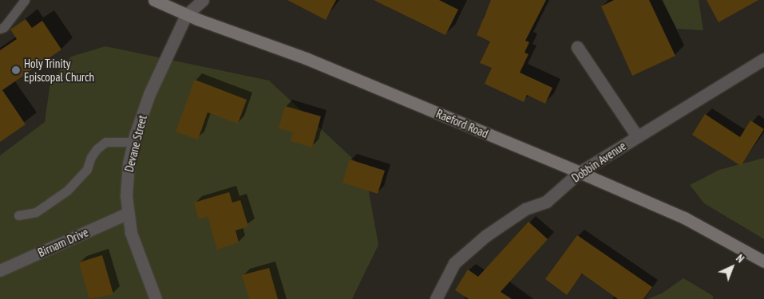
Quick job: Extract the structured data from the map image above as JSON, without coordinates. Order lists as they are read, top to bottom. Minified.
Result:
{"streets":{"main road":["Raeford Road"],"street":["Devane Street","Dobbin Avenue","Birnam Drive"]},"crossings":[["Raeford Road","Devane Street"],["Raeford Road","Dobbin Avenue"],["Devane Street","Birnam Drive"]],"places":["Holy Trinity Episcopal Church"],"north":"top right"}
